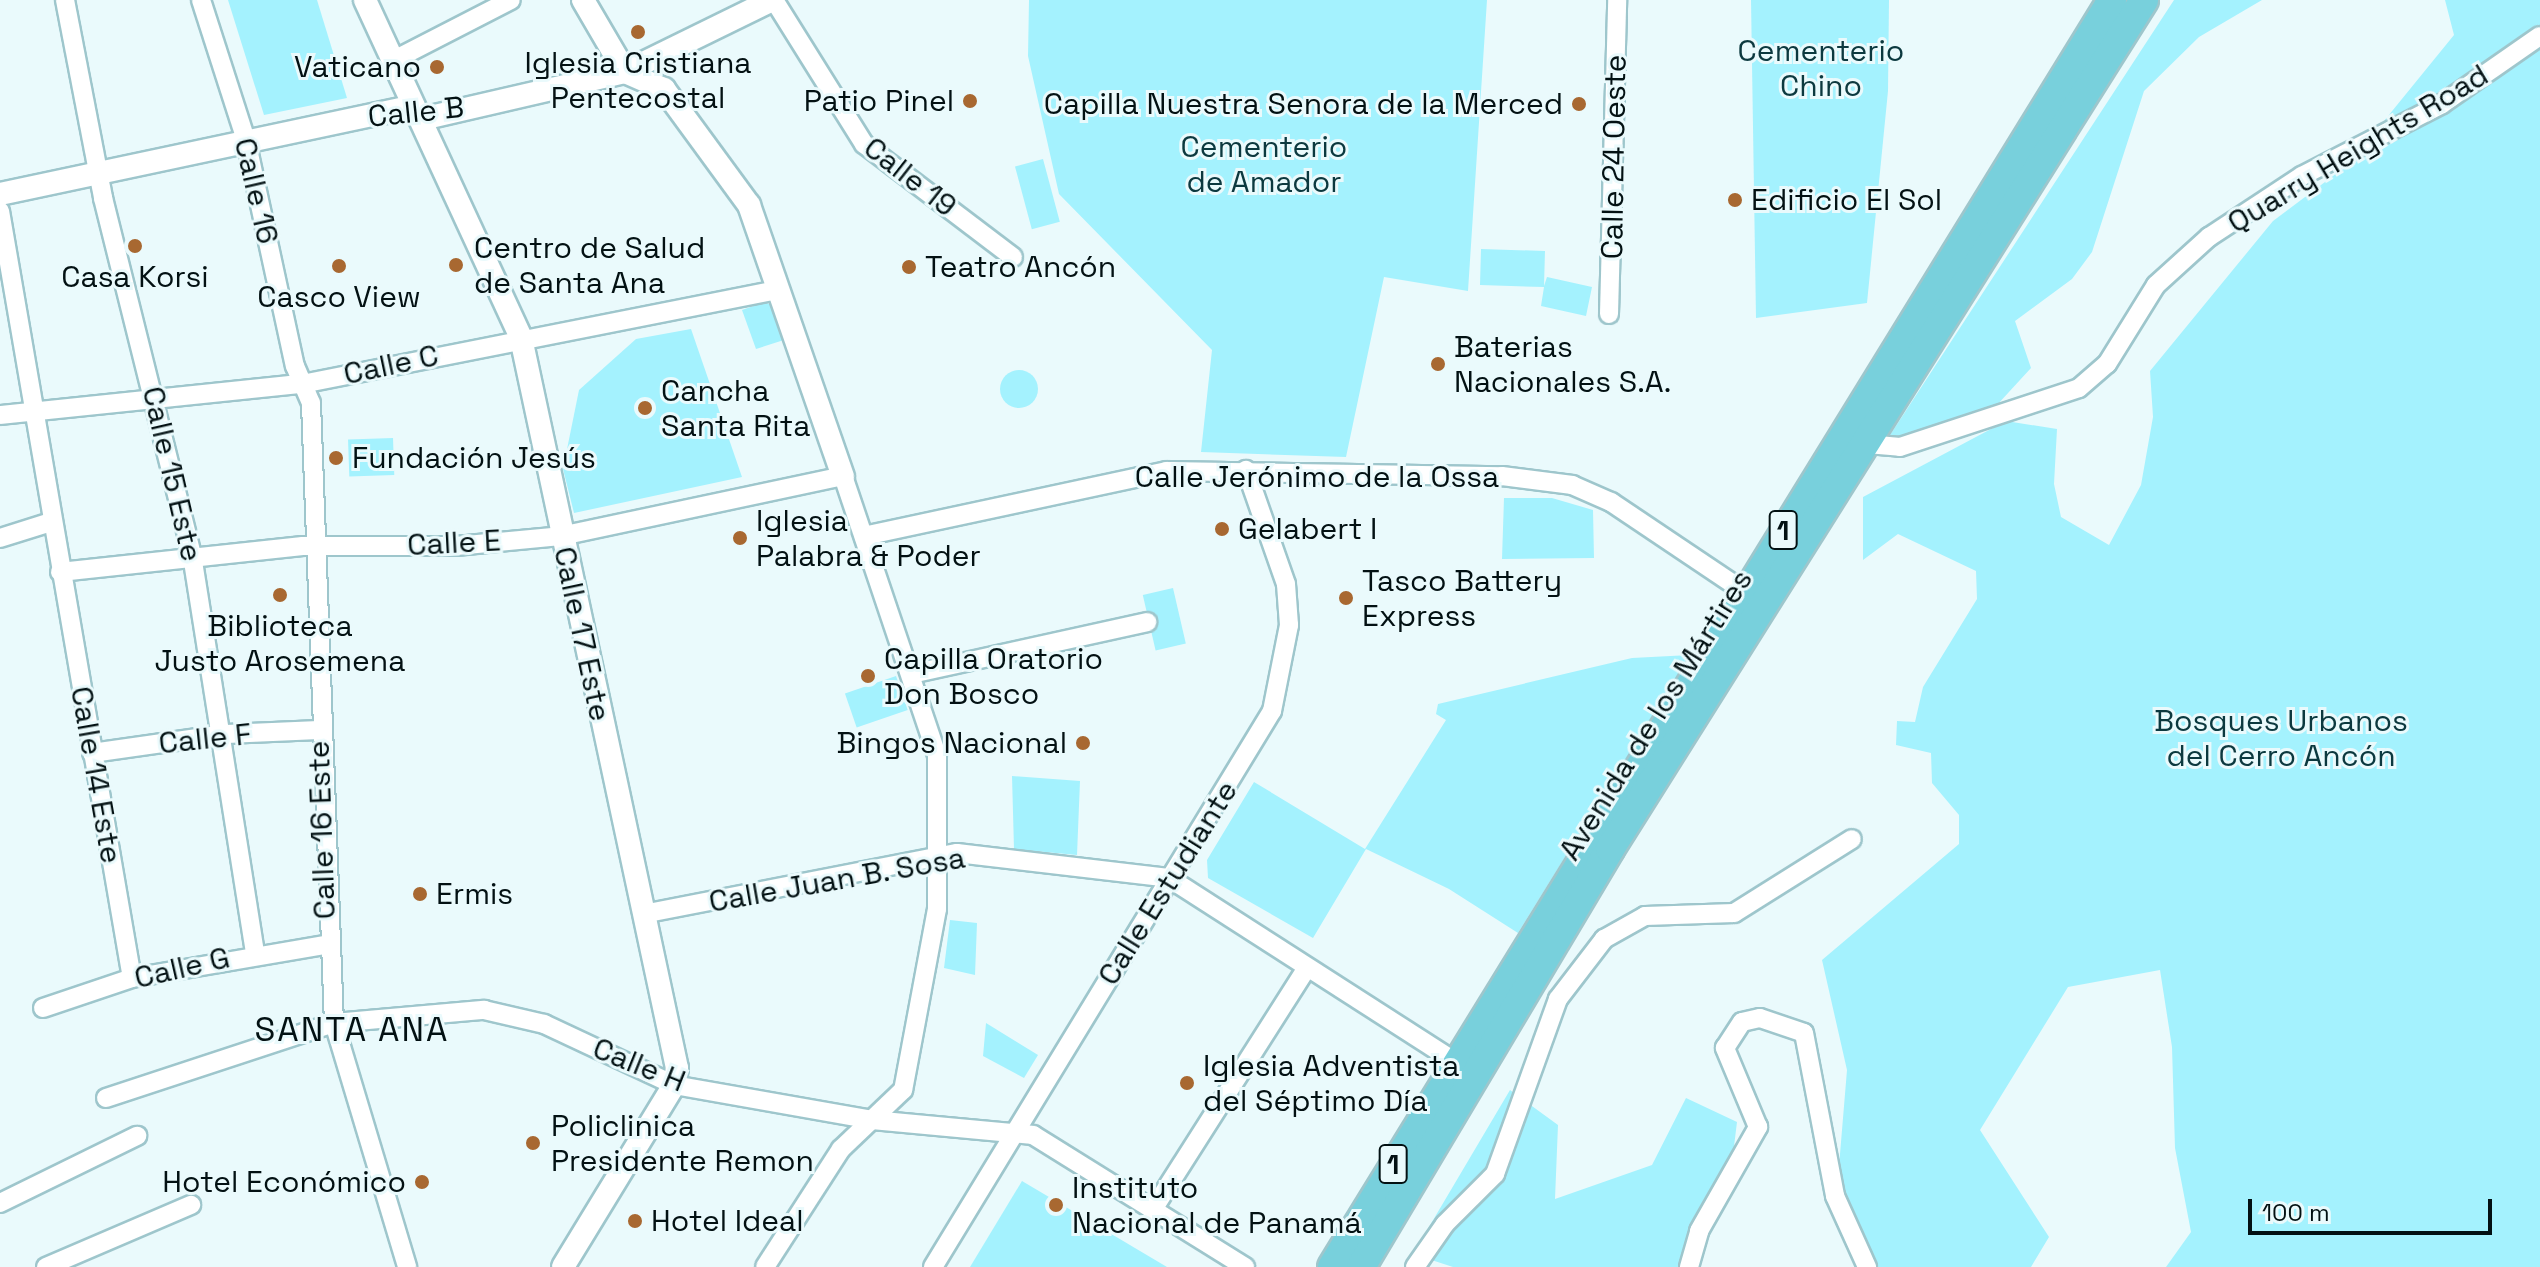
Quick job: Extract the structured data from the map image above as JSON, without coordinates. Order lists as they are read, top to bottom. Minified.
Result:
{"streets":{"highway":["1","Avenida de los Mártires"],"street":["Calle B","Quarry Heights Road","Calle 24 Oeste","Calle 19","Calle 16","Calle C","Calle 15 Este","Calle Jerónimo de la Ossa","Calle E","Calle 17 Este","Calle F","Calle 14 Este","Calle 16 Este","Calle Juan B. Sosa","Calle Estudiante","Calle G","Calle H"]},"crossings":[["Calle B","Calle 19"],["Calle B","Calle 16"],["Calle B","Calle 15 Este"],["Calle B","Calle 17 Este"],["Quarry Heights Road","Avenida de los Mártires"],["Calle 16","Calle C"],["Calle 16","Calle 16 Este"],["Calle C","Calle 15 Este"],["Calle C","Calle 17 Este"],["Calle C","Calle 14 Este"],["Calle C","Calle 16 Este"],["Calle 15 Este","Calle E"],["Calle 15 Este","Calle F"],["Calle 15 Este","Calle G"],["Calle Jerónimo de la Ossa","Avenida de los Mártires"],["Calle Jerónimo de la Ossa","Calle Estudiante"],["Calle E","Calle 17 Este"],["Calle E","Calle 14 Este"],["Calle E","Calle 16 Este"],["Calle 17 Este","Calle Juan B. Sosa"],["Calle 17 Este","Calle H"],["Avenida de los Mártires","Calle Juan B. Sosa"],["Calle F","Calle 14 Este"],["Calle F","Calle 16 Este"],["Calle 14 Este","Calle G"],["Calle 16 Este","Calle G"],["Calle 16 Este","Calle H"],["Calle Juan B. Sosa","Calle Estudiante"],["Calle Estudiante","Calle H"]],"districts":["SANTA ANA"],"parks":["Cementerio Chino","Cementerio de Amador","Bosques Urbanos del Cerro Ancón"],"places":["Iglesia Cristiana Pentecostal","Vaticano","Patio Pinel","Capilla Nuestra Senora de la Merced","Edificio El Sol","Casa Korsi","Centro de Salud de Santa Ana","Casco View","Teatro Ancón","Baterias Nacionales S.A.","Cancha Santa Rita","Fundación Jesús","Gelabert I","Iglesia Palabra & Poder","Biblioteca Justo Arosemena","Tasco Battery Express","Capilla Oratorio Don Bosco","Bingos Nacional","Ermis","Iglesia Adventista del Séptimo Día","Policlinica Presidente Remon","Hotel Económico","Instituto Nacional de Panamá","Hotel Ideal"],"scale_bar":"100 m"}
